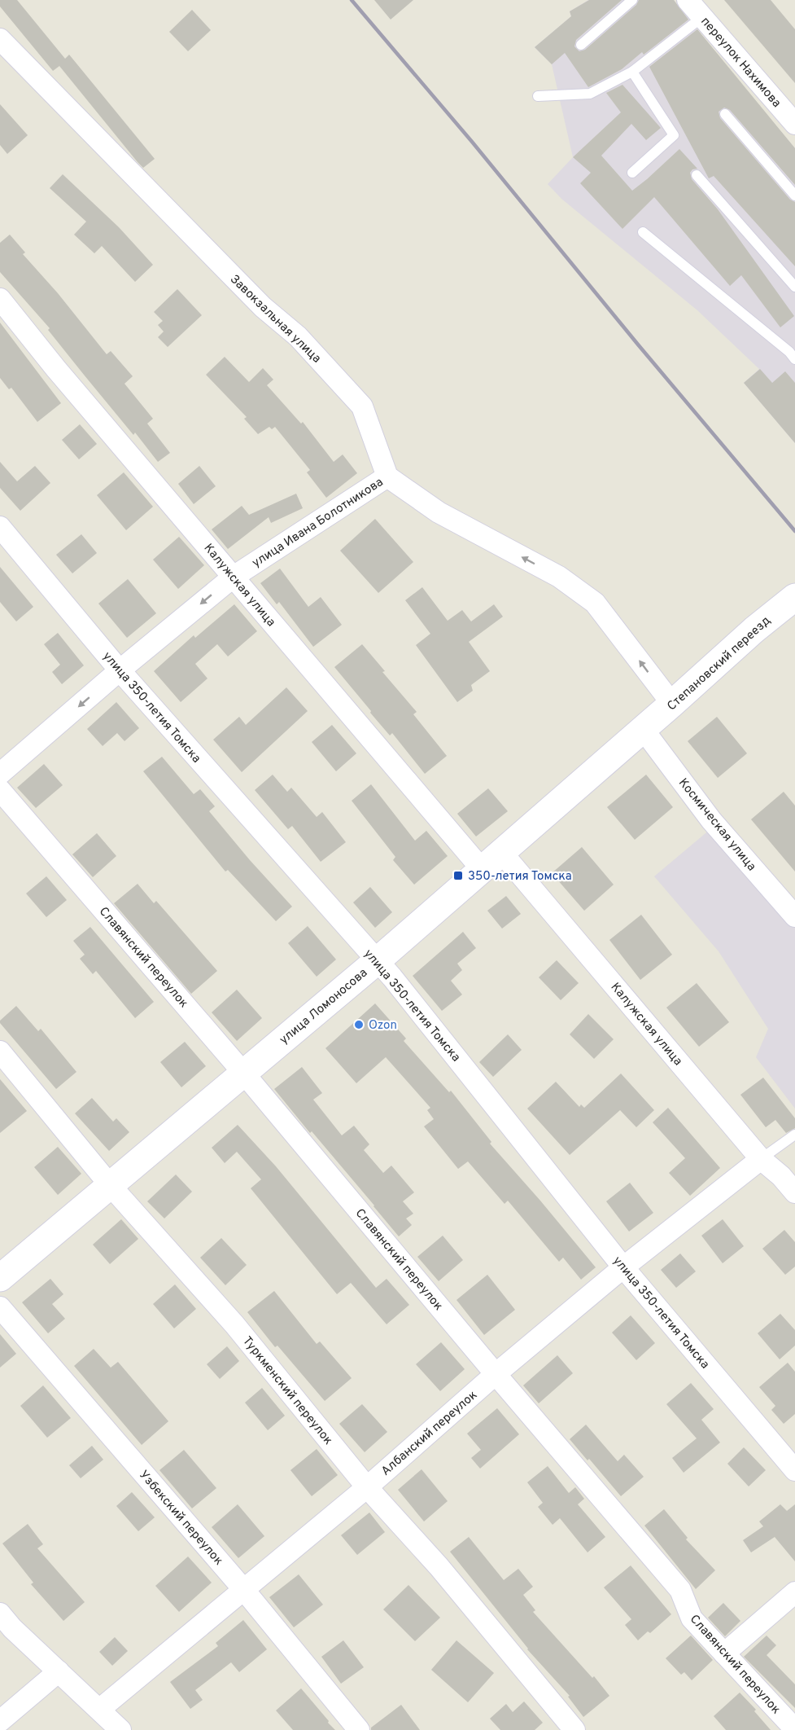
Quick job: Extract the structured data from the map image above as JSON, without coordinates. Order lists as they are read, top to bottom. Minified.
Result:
{"streets":{"street":["переулок Нахимова","Завокзальная улица","улица Ивана Болотникова","Калужская улица","Степановский переезд","улица 350-летия Томска","Космическая улица","Славянский переулок","улица Ломоносова","Туркменский переулок","Албанский переулок","Узбекский переулок"]},"crossings":[["Завокзальная улица","улица Ивана Болотникова"],["улица Ивана Болотникова","Калужская улица"],["улица Ивана Болотникова","улица 350-летия Томска"],["Калужская улица","улица Ломоносова"],["Калужская улица","Албанский переулок"],["Степановский переезд","Космическая улица"],["Степановский переезд","улица Ломоносова"],["улица 350-летия Томска","улица Ломоносова"],["улица 350-летия Томска","Албанский переулок"],["Космическая улица","улица Ломоносова"],["Славянский переулок","улица Ломоносова"],["Славянский переулок","Албанский переулок"],["улица Ломоносова","Туркменский переулок"],["Туркменский переулок","Албанский переулок"],["Албанский переулок","Узбекский переулок"]],"one_way":["улица Ивана Болотникова"],"places":{"transit":["350-летия Томска"],"other":["Ozon"]}}
